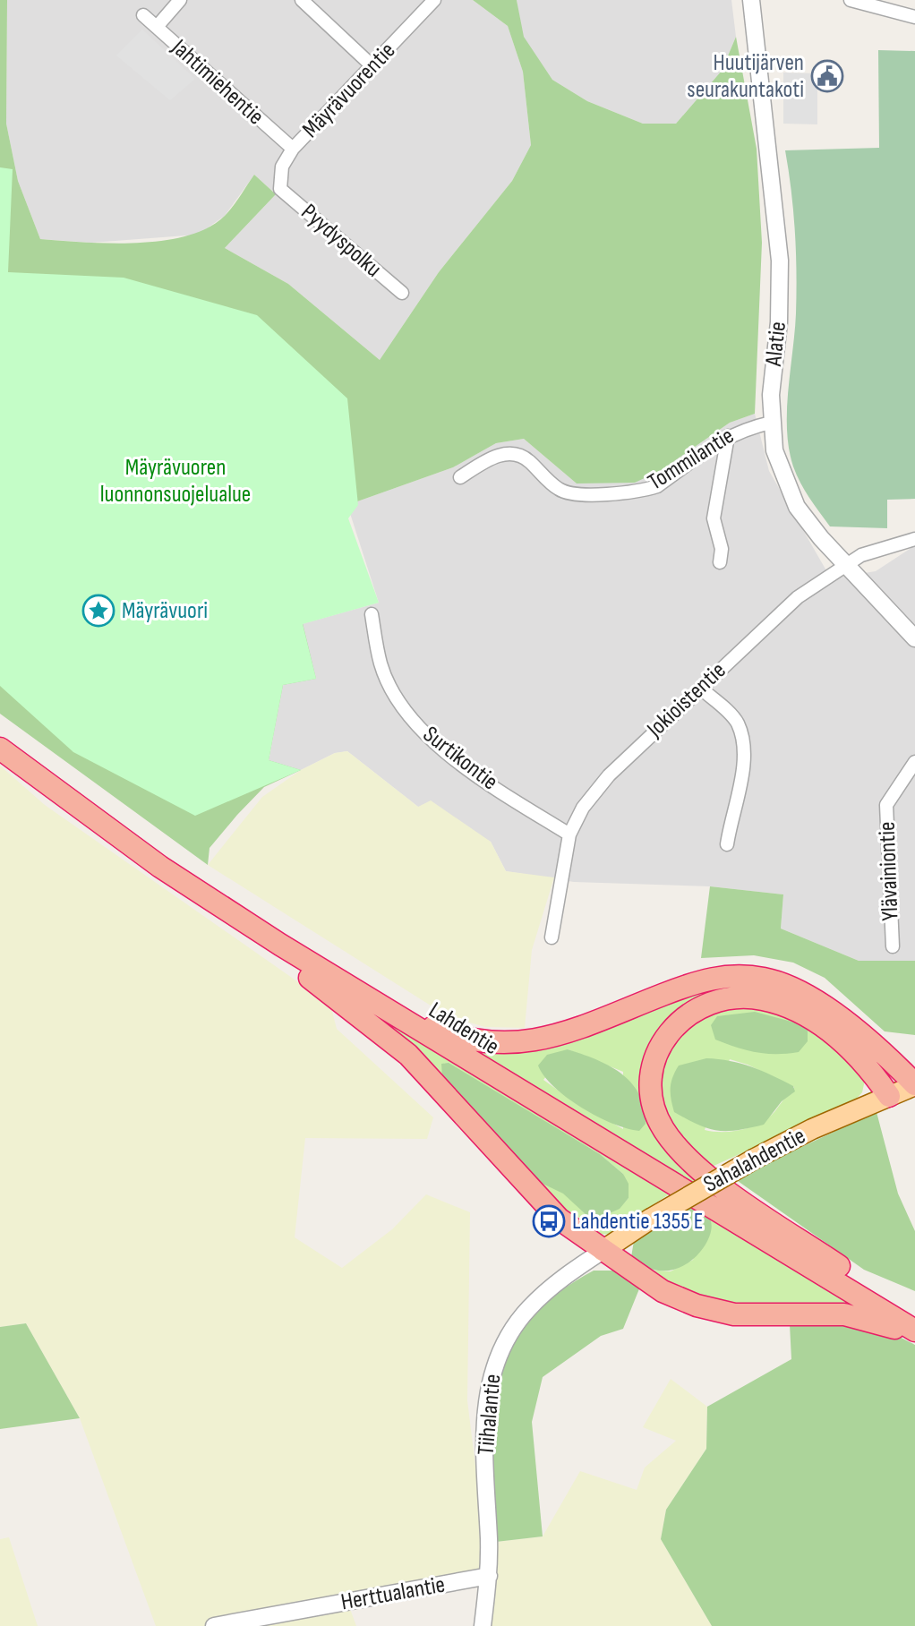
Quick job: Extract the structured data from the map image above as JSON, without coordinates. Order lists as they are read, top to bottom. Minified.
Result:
{"streets":{"highway":["Lahdentie"],"main road":["Sahalahdentie"],"street":["Jahtimiehentie","Mäyrävuorentie","Pyydyspolku","Alatie","Tommilantie","Jokioistentie","Surtikontie","Ylävainiontie","Tiihalantie","Herttualantie"]},"crossings":[["Jahtimiehentie","Mäyrävuorentie"],["Mäyrävuorentie","Pyydyspolku"],["Alatie","Tommilantie"],["Alatie","Jokioistentie"],["Jokioistentie","Surtikontie"],["Sahalahdentie","Tiihalantie"],["Tiihalantie","Herttualantie"]],"parks":["Mäyrävuoren luonnonsuojelualue"],"places":{"public building":["Huutijärven seurakuntakoti"],"place":["Mäyrävuori"],"bus stop":["Lahdentie 1355 E"]}}
